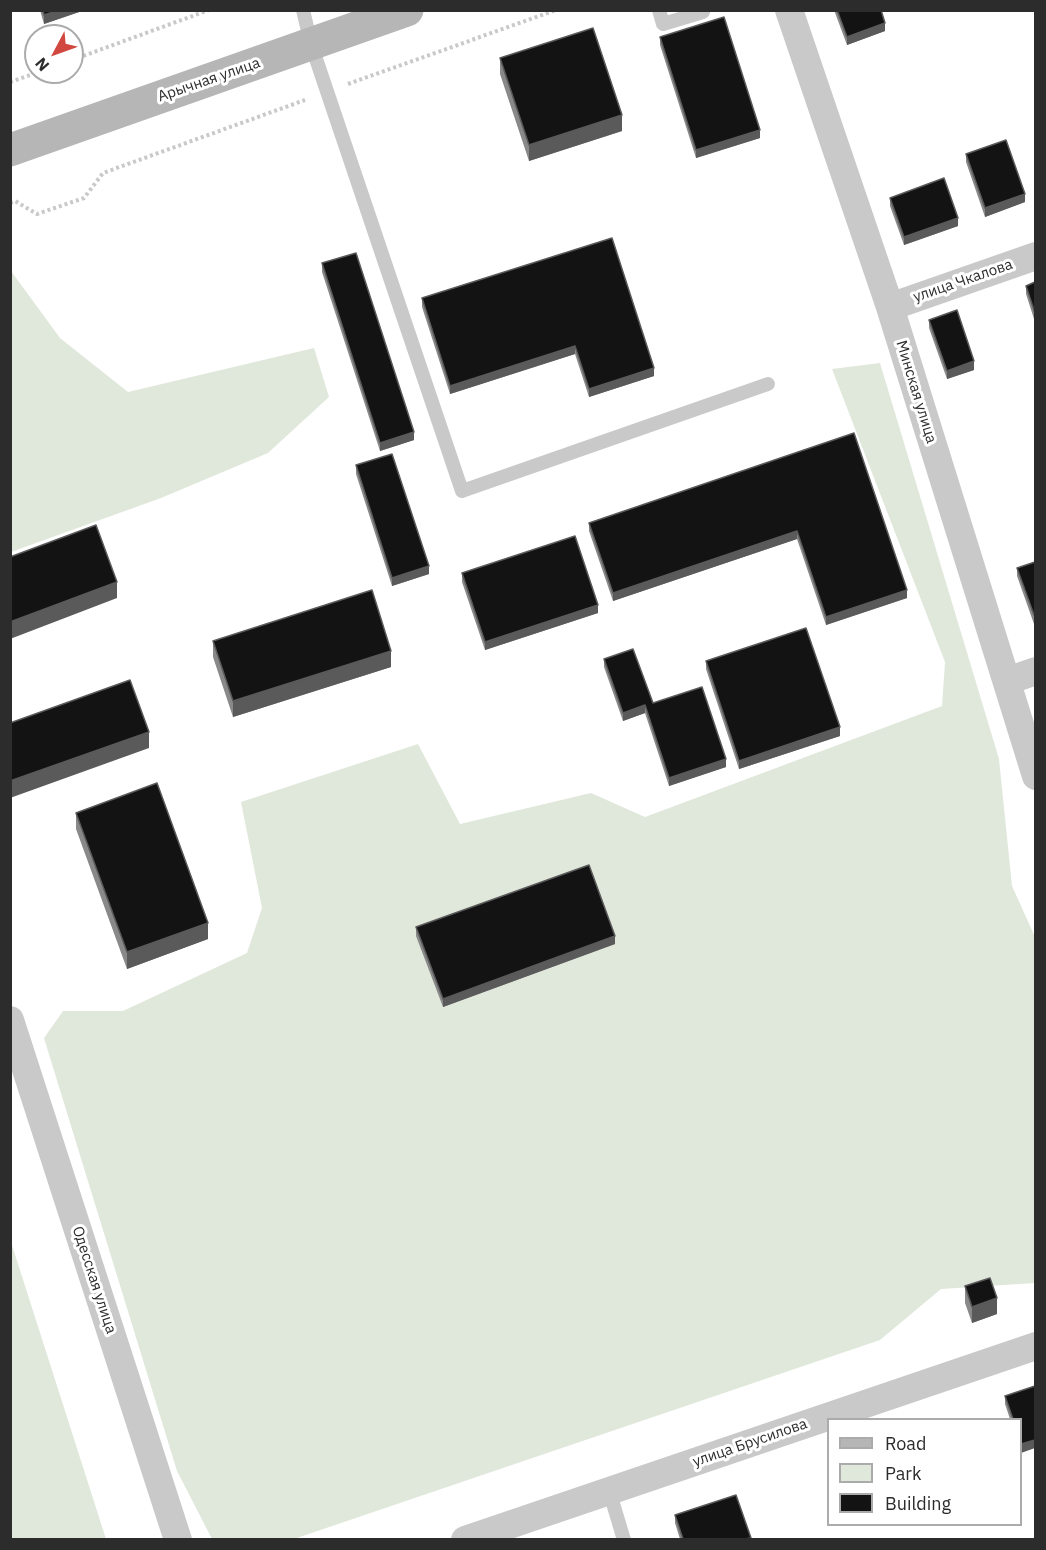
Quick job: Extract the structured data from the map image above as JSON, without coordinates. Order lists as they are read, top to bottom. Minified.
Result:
{"streets":{"main road":["Арычная улица"],"street":["улица Чкалова","Минская улица","Одесская улица","улица Брусилова"]},"crossings":[["улица Чкалова","Минская улица"]],"legend":["Road","Park","Building"],"north":"bottom left"}
